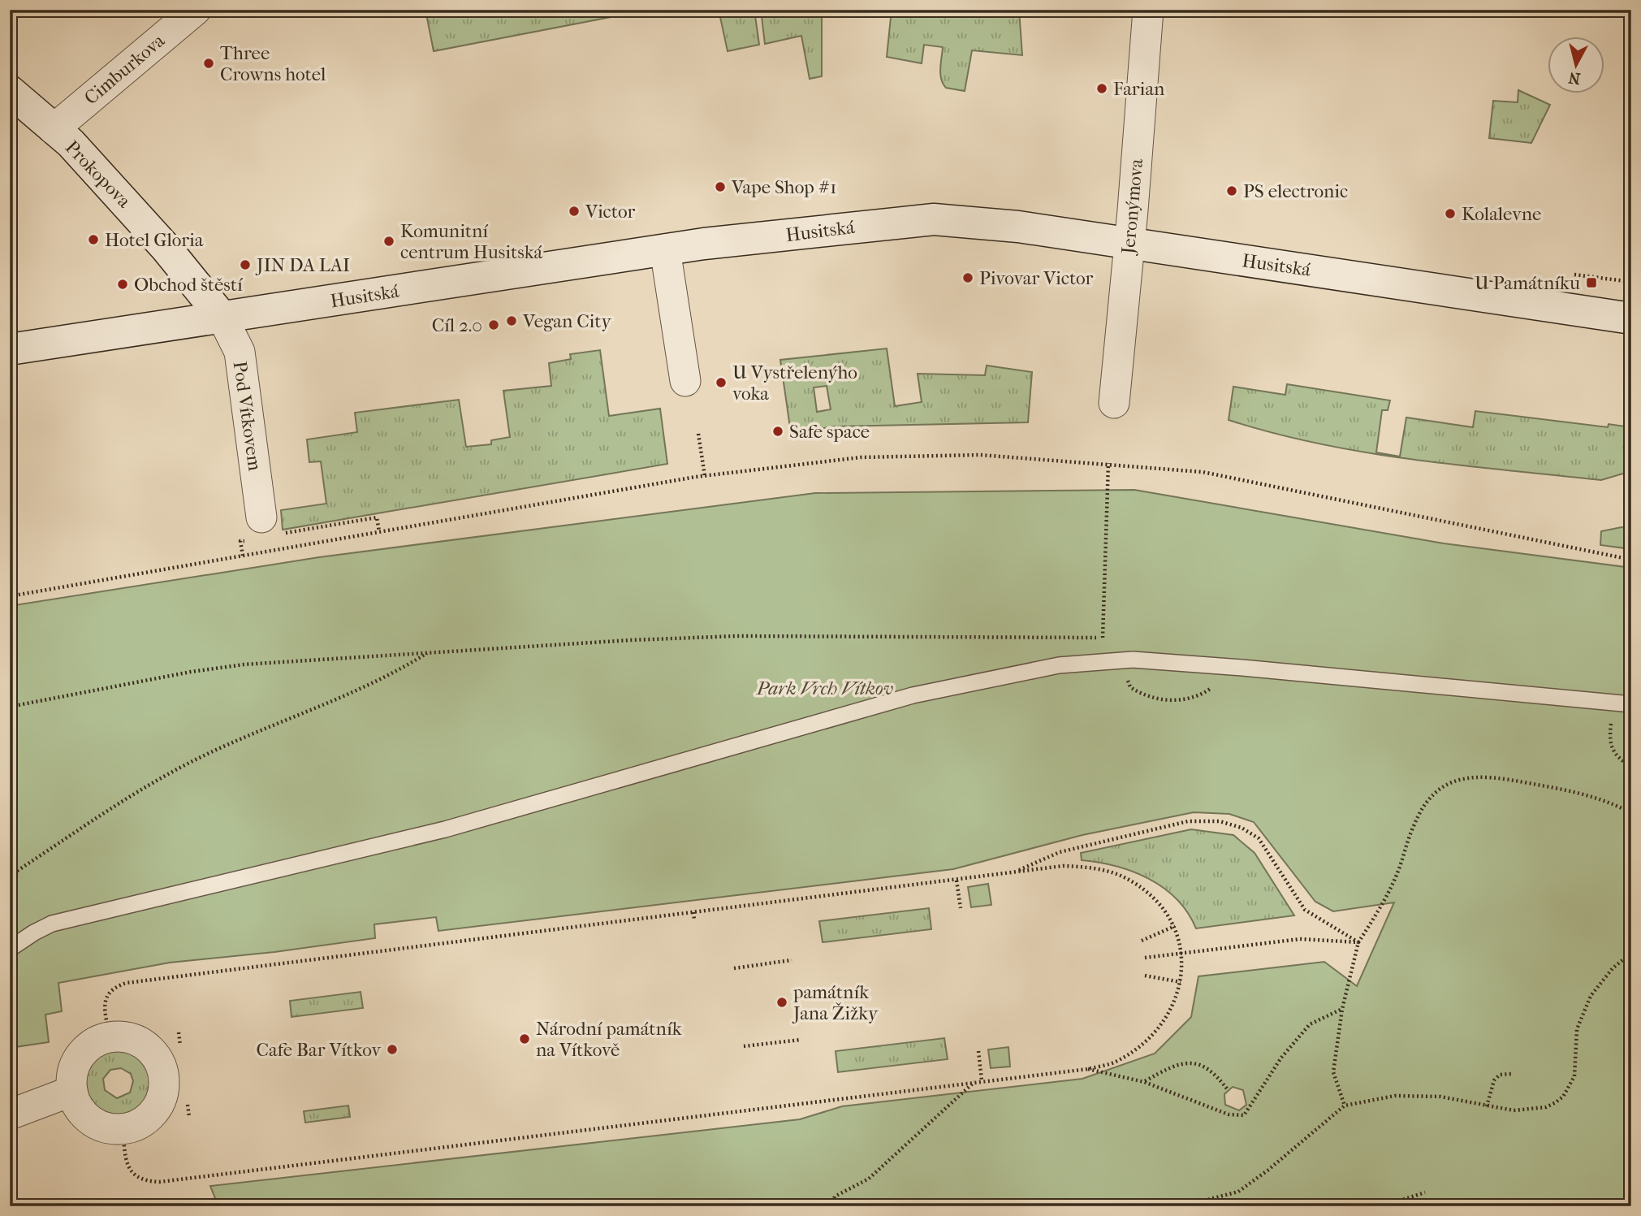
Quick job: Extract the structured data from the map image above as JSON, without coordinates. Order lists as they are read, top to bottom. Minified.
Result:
{"streets":{"main road":["Prokopova","Husitská"],"street":["Cimburkova","Jeronýmova","Pod Vítkovem"]},"crossings":[["Cimburkova","Prokopova"],["Prokopova","Husitská"],["Prokopova","Pod Vítkovem"],["Jeronýmova","Husitská"],["Husitská","Pod Vítkovem"]],"parks":["Park Vrch Vítkov"],"places":{"other":["Three Crowns hotel","Farian","Vape Shop #1","PS electronic","Victor","Kolalevne","Hotel Gloria","Komunitní centrum Husitská","JIN DA LAI","Pivovar Victor","Obchod štěstí","Vegan City","Cíl 2.0","U Vystřelenýho voka","Safe space","památník Jana Žižky","Národní památník na Vítkově","Cafe Bar Vítkov"],"transit":["U Památníku"]},"north":"bottom"}
